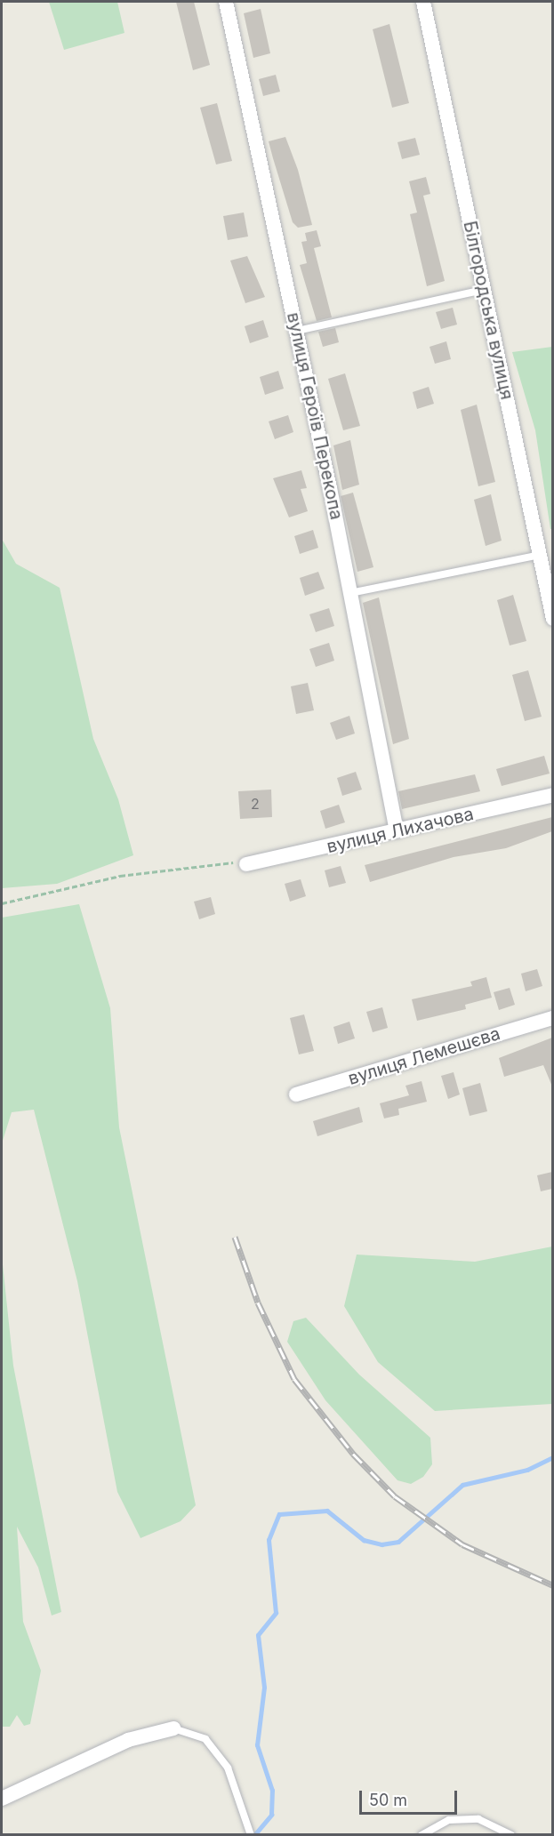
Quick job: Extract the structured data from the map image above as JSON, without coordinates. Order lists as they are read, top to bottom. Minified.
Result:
{"streets":{"street":["Білгородська вулиця","вулиця Героїв Перекопа","вулиця Лихачова","вулиця Лемешєва"]},"crossings":[["вулиця Героїв Перекопа","вулиця Лихачова"]],"house_numbers":["2"],"scale_bar":"50 m"}
